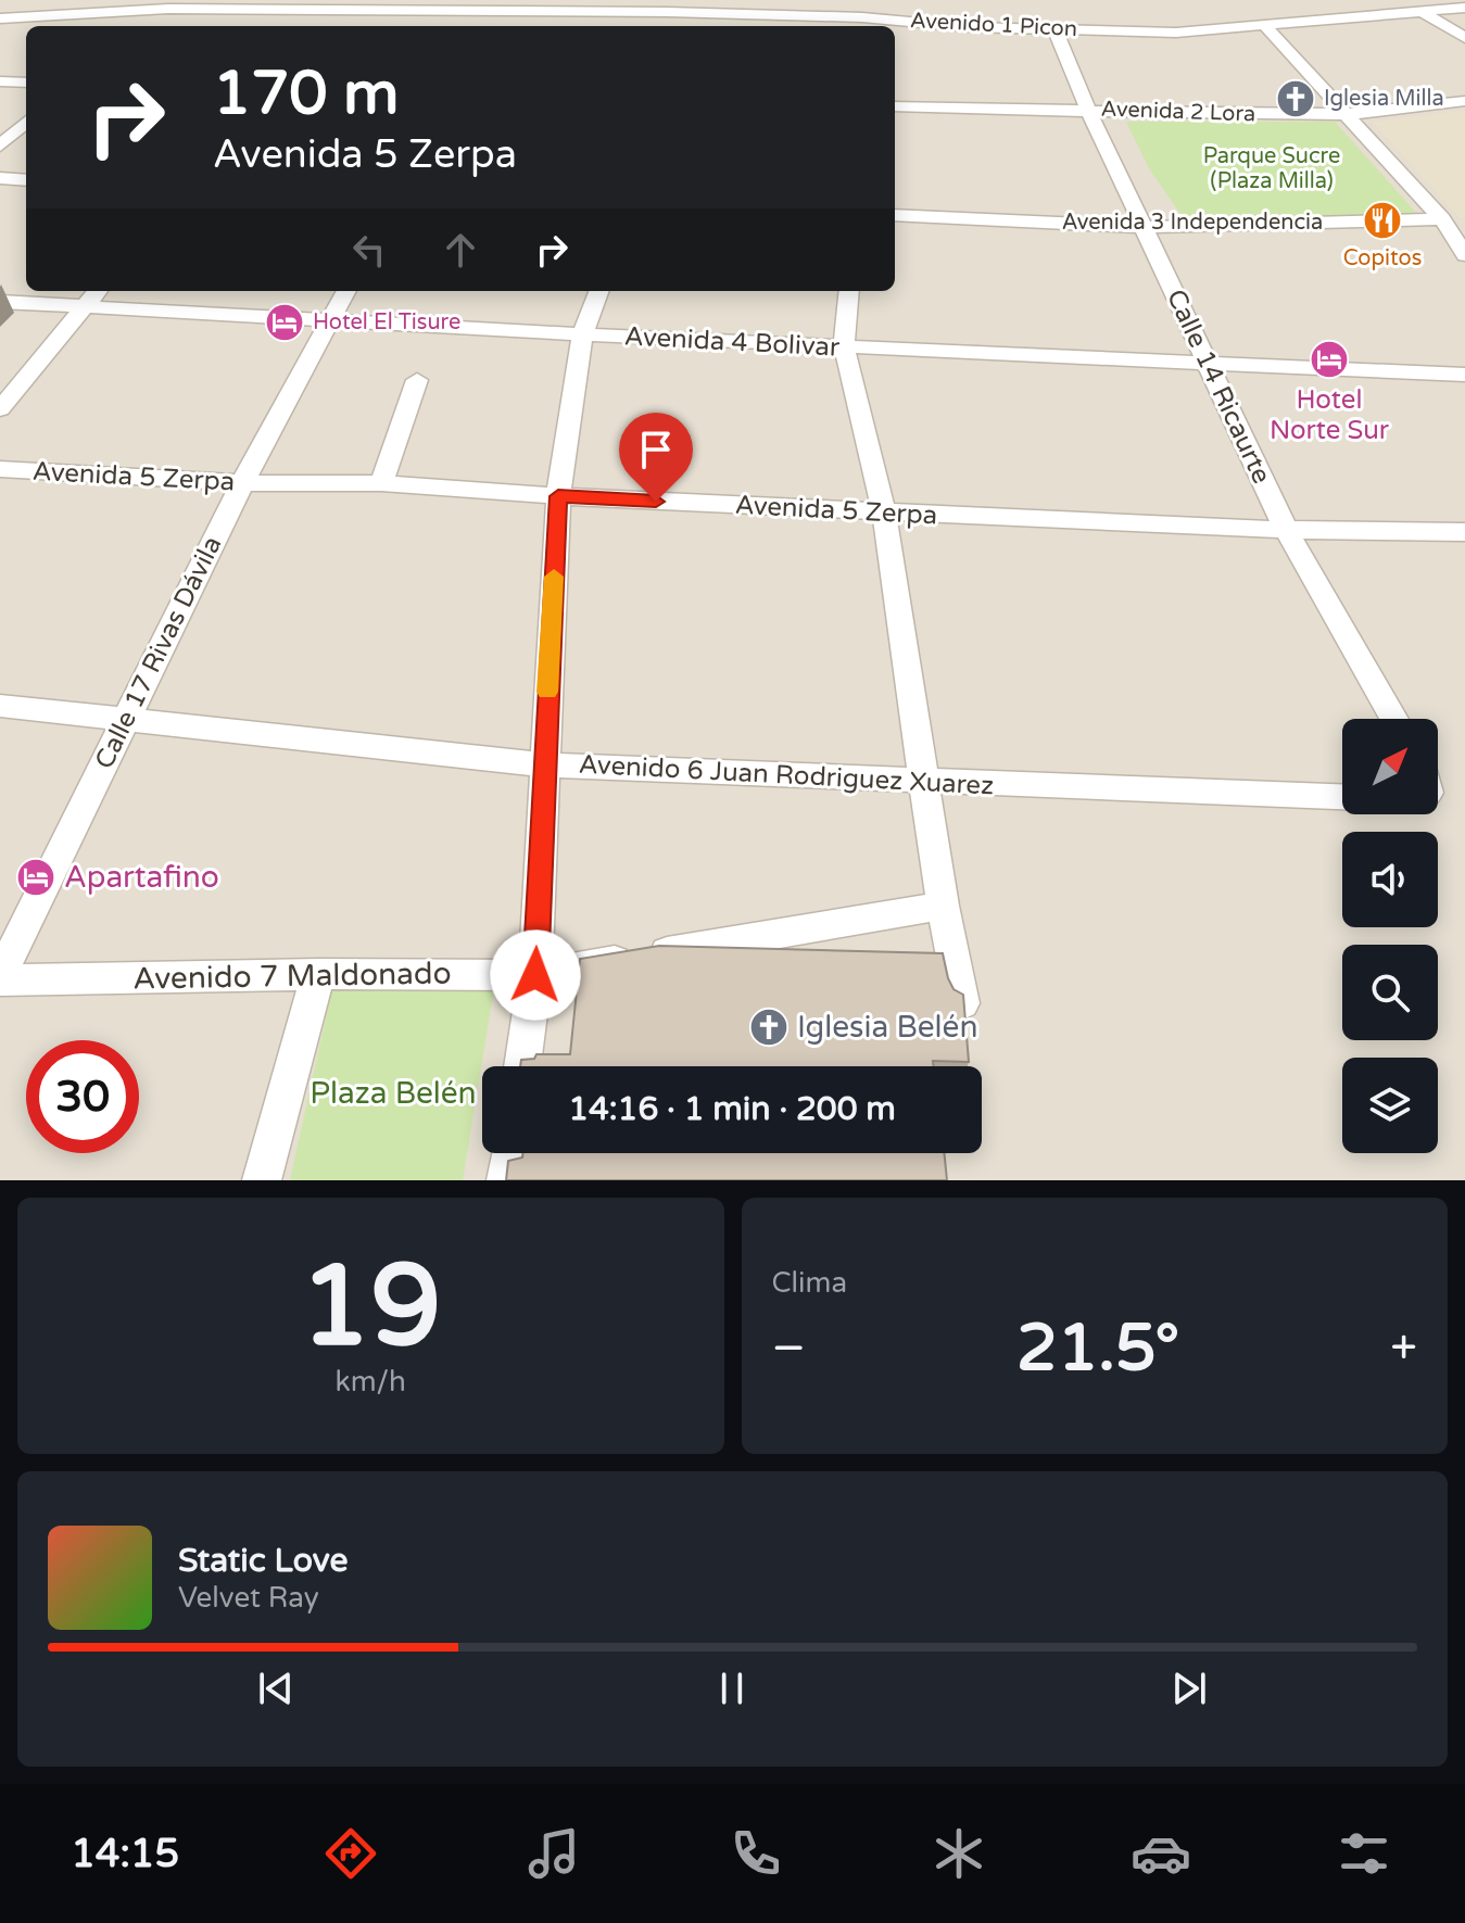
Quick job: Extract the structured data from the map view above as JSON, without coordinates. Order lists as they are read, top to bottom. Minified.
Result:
{"streets":{"street":["Avenido 1 Picon","Avenida 2 Lora","Avenida 3 Independencia","Avenida 4 Bolivar","Calle 14 Ricaurte","Avenida 5 Zerpa","Calle 17 Rivas Dávila","Avenido 6 Juan Rodriguez Xuarez","Avenido 7 Maldonado"]},"crossings":[["Avenido 1 Picon","Calle 14 Ricaurte"],["Avenida 2 Lora","Calle 14 Ricaurte"],["Avenida 3 Independencia","Calle 14 Ricaurte"],["Avenida 4 Bolivar","Calle 14 Ricaurte"],["Avenida 4 Bolivar","Calle 17 Rivas Dávila"],["Calle 14 Ricaurte","Avenida 5 Zerpa"],["Avenida 5 Zerpa","Calle 17 Rivas Dávila"],["Calle 17 Rivas Dávila","Avenido 6 Juan Rodriguez Xuarez"],["Calle 17 Rivas Dávila","Avenido 7 Maldonado"]],"parks":["Parque Sucre (Plaza Milla)","Plaza Belén"],"places":{"church":["Iglesia Milla","Iglesia Belén"],"restaurant":["Copitos"],"hotel":["Hotel El Tisure","Hotel Norte Sur","Apartafino"]},"north":"top right","page":{"turn":["170 m","Avenida 5 Zerpa"],"limit":"30","trip":"14:16 · 1 min · 200 m","tile":[["19","km/h"],"Clima"],"heat":["−","21.5°","+"],"song":["Static Love","Velvet Ray"],"tabs":"14:15"}}
